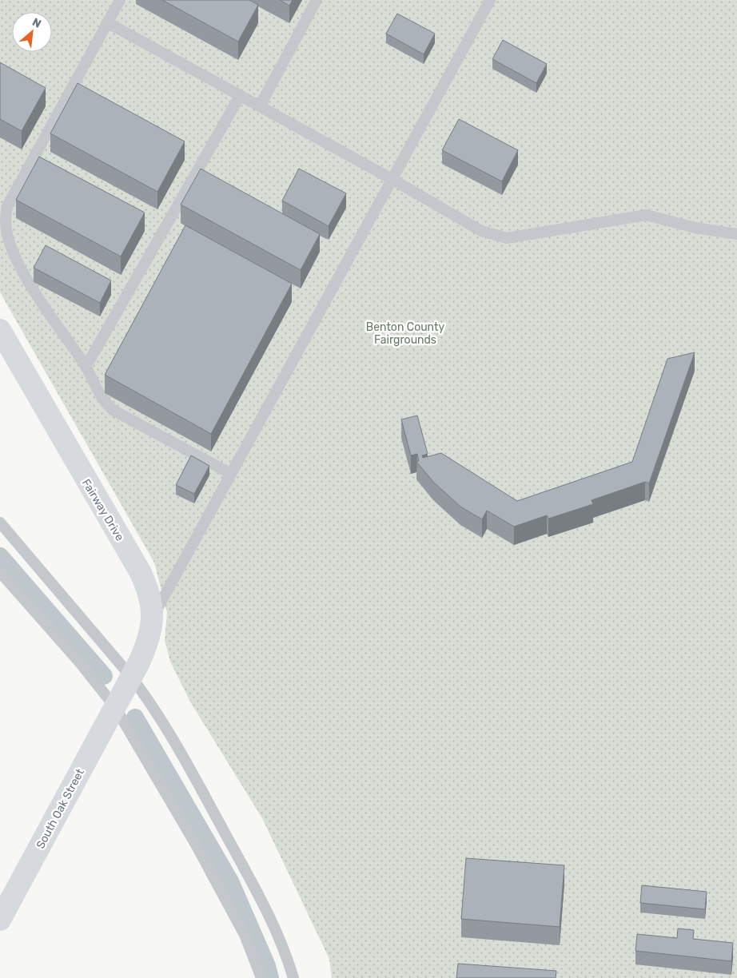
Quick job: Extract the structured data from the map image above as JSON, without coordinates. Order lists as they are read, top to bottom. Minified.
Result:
{"streets":{"street":["Fairway Drive","South Oak Street"]},"crossings":[["Fairway Drive","South Oak Street"]],"parks":["Benton County Fairgrounds"],"north":"top right"}
